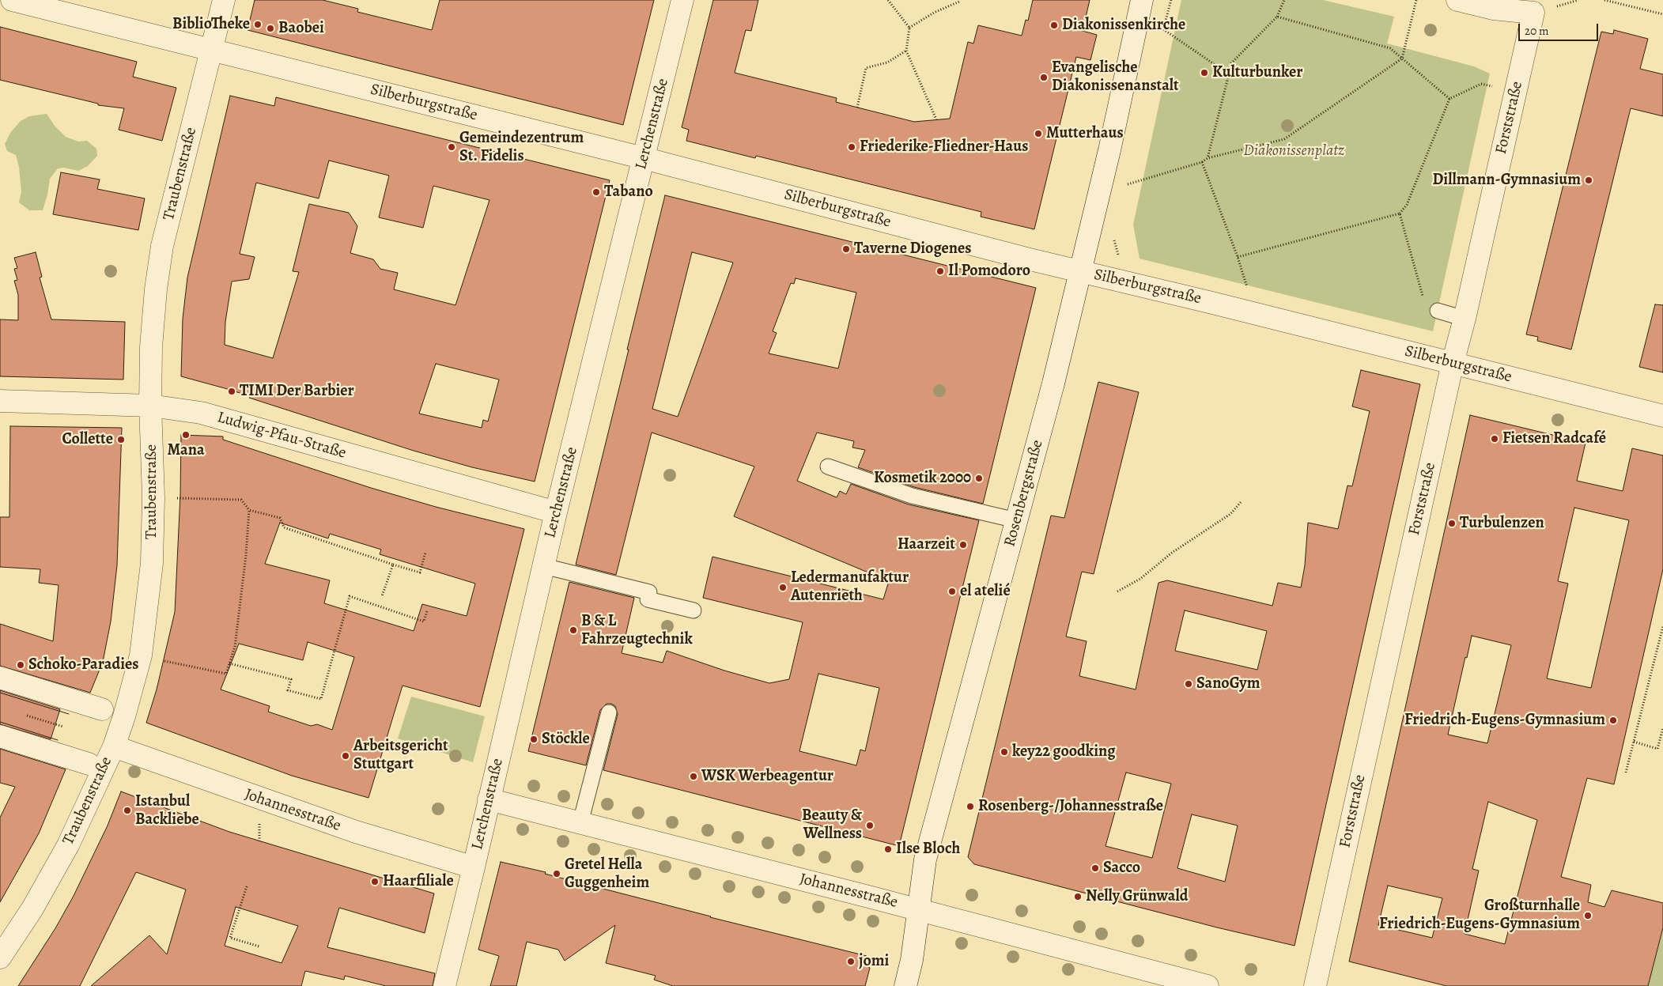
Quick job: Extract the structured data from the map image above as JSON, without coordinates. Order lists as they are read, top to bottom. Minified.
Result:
{"streets":{"street":["Silberburgstraße","Forststraße","Lerchenstraße","Traubenstraße","Ludwig-Pfau-Straße","Rosenbergstraße","Johannesstraße"]},"crossings":[["Silberburgstraße","Forststraße"],["Silberburgstraße","Lerchenstraße"],["Silberburgstraße","Traubenstraße"],["Silberburgstraße","Rosenbergstraße"],["Lerchenstraße","Ludwig-Pfau-Straße"],["Lerchenstraße","Johannesstraße"],["Traubenstraße","Ludwig-Pfau-Straße"],["Traubenstraße","Johannesstraße"],["Rosenbergstraße","Johannesstraße"]],"parks":["Diakonissenplatz"],"places":["BiblioTheke","Diakonissenkirche","Baobei","Kulturbunker","Evangelische Diakonissenanstalt","Mutterhaus","Gemeindezentrum St. Fidelis","Friederike-Fliedner-Haus","Dillmann-Gymnasium","Tabano","Taverne Diogenes","Il Pomodoro","TIMI Der Barbier","Mana","Fietsen Radcafé","Collette","Kosmetik 2000","Turbulenzen","Haarzeit","Ledermanufaktur Autenrieth","el atelié","B & L Fahrzeugtechnik","Schoko-Paradies","SanoGym","Friedrich-Eugens-Gymnasium","Stöckle","key22 goodking","Arbeitsgericht Stuttgart","WSK Werbeagentur","Rosenberg-/Johannesstraße","Istanbul Backliebe","Beauty & Wellness","Ilse Bloch","Sacco","Gretel Hella Guggenheim","Haarfiliale","Nelly Grünwald","Großturnhalle Friedrich-Eugens-Gymnasium","jomi"],"scale_bar":"20 m"}
